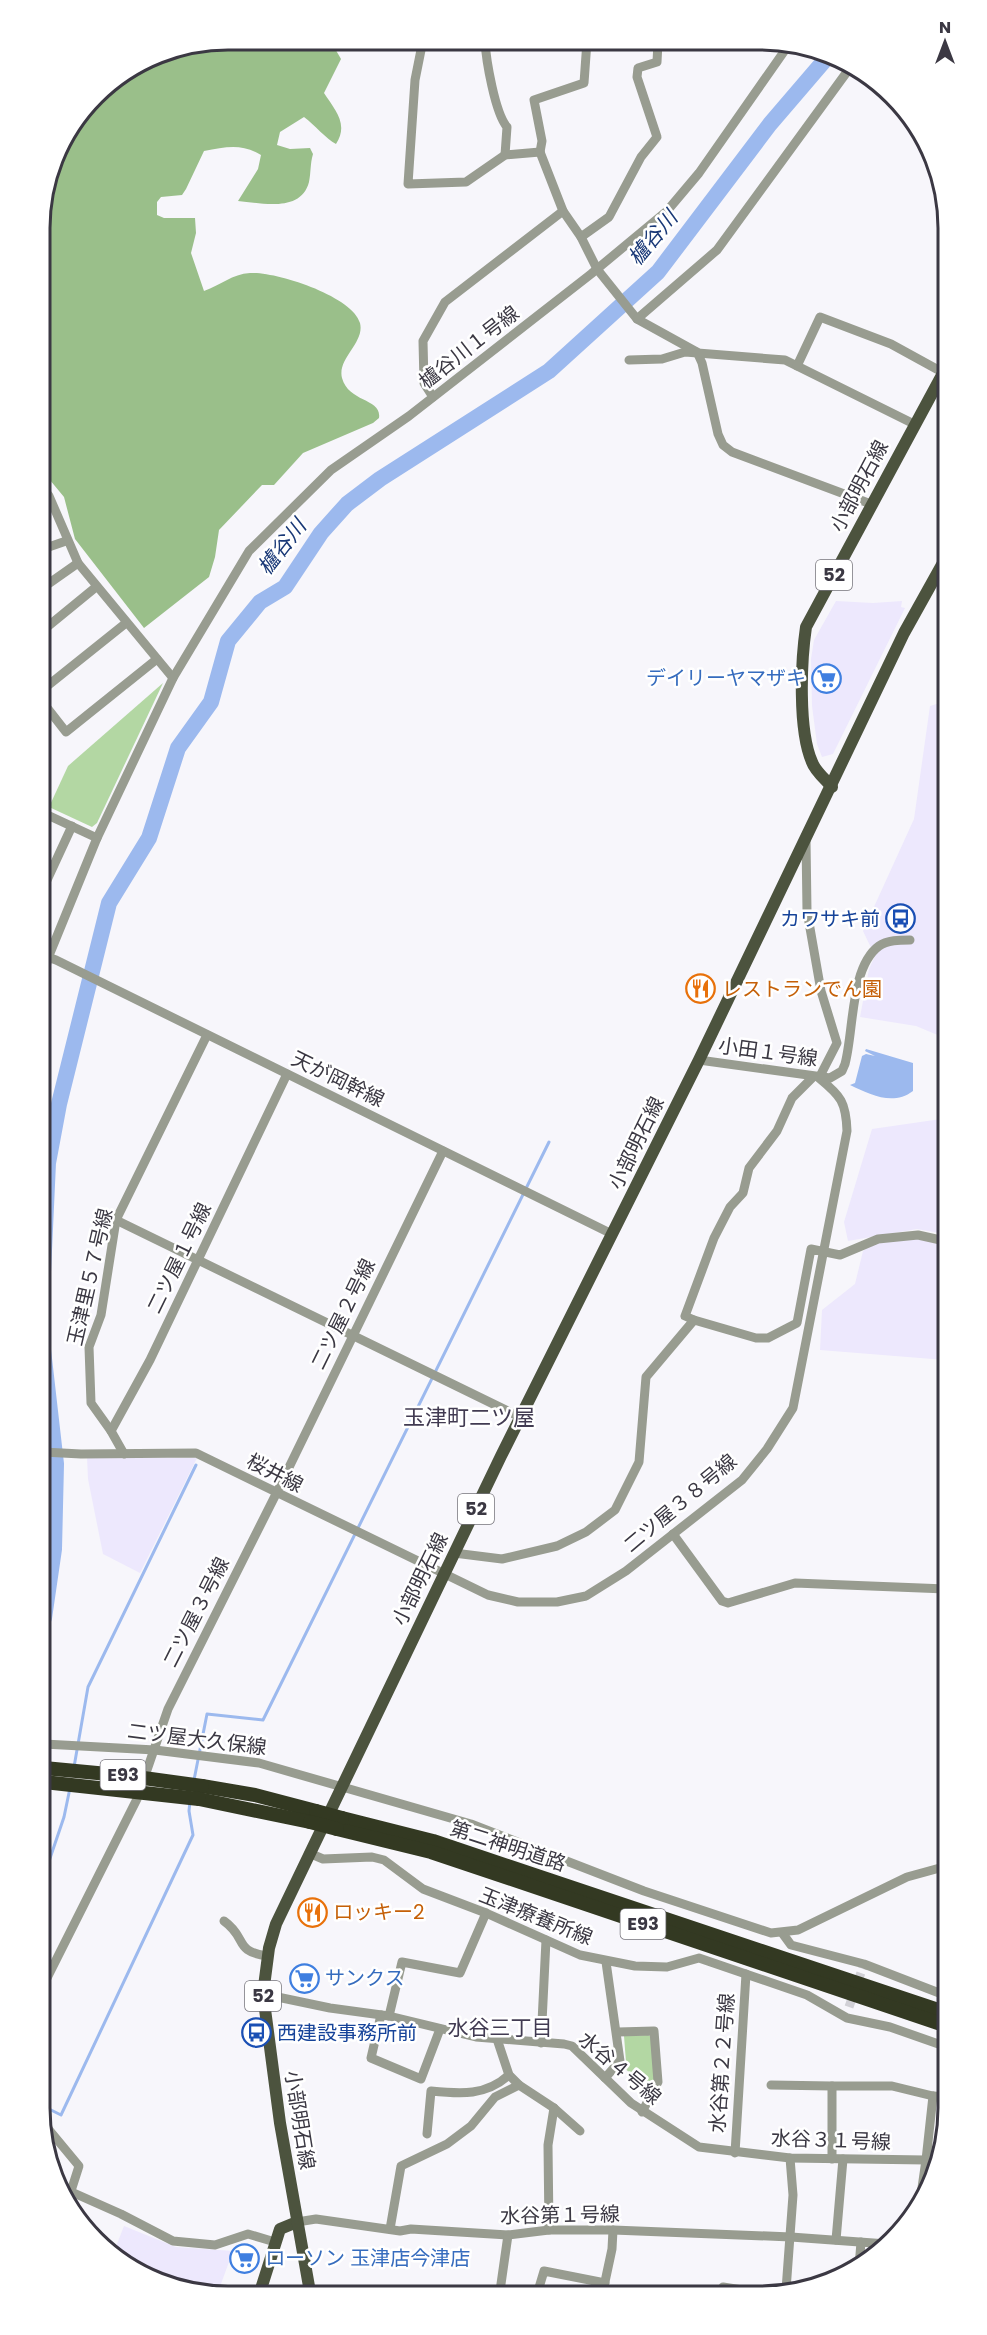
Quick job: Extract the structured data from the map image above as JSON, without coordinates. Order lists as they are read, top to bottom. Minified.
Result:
{"streets":{"highway":["E93","第二神明道路"],"main road":["小部明石線","52"],"street":["櫨谷川１号線","小田１号線","天が岡幹線","二ツ屋１号線","玉津里５７号線","二ツ屋２号線","桜井線","二ツ屋３８号線","二ツ屋３号線","二ツ屋大久保線","玉津療養所線","水谷第２２号線","水谷４号線","水谷３１号線","水谷第１号線"]},"crossings":[["小部明石線","小田１号線"],["小部明石線","天が岡幹線"],["小部明石線","桜井線"],["小部明石線","二ツ屋３８号線"],["小部明石線","二ツ屋大久保線"],["小部明石線","玉津療養所線"],["小部明石線","水谷４号線"],["小部明石線","水谷第１号線"],["小田１号線","二ツ屋３８号線"],["天が岡幹線","二ツ屋１号線"],["天が岡幹線","玉津里５７号線"],["天が岡幹線","二ツ屋２号線"],["二ツ屋１号線","玉津里５７号線"],["二ツ屋２号線","桜井線"],["二ツ屋２号線","二ツ屋３号線"],["桜井線","二ツ屋３８号線"],["桜井線","二ツ屋３号線"],["二ツ屋３号線","二ツ屋大久保線"],["玉津療養所線","水谷第２２号線"],["水谷第２２号線","水谷４号線"],["水谷第２２号線","水谷３１号線"],["水谷４号線","水谷３１号線"]],"districts":["玉津町二ツ屋","水谷三丁目"],"water":["櫨谷川"],"places":{"supermarket":["デイリーヤマザキ","サンクス","ローソン 玉津店今津店"],"bus stop":["カワサキ前","西建設事務所前"],"restaurant":["レストランでん園","ロッキー2"]},"north":"top"}
